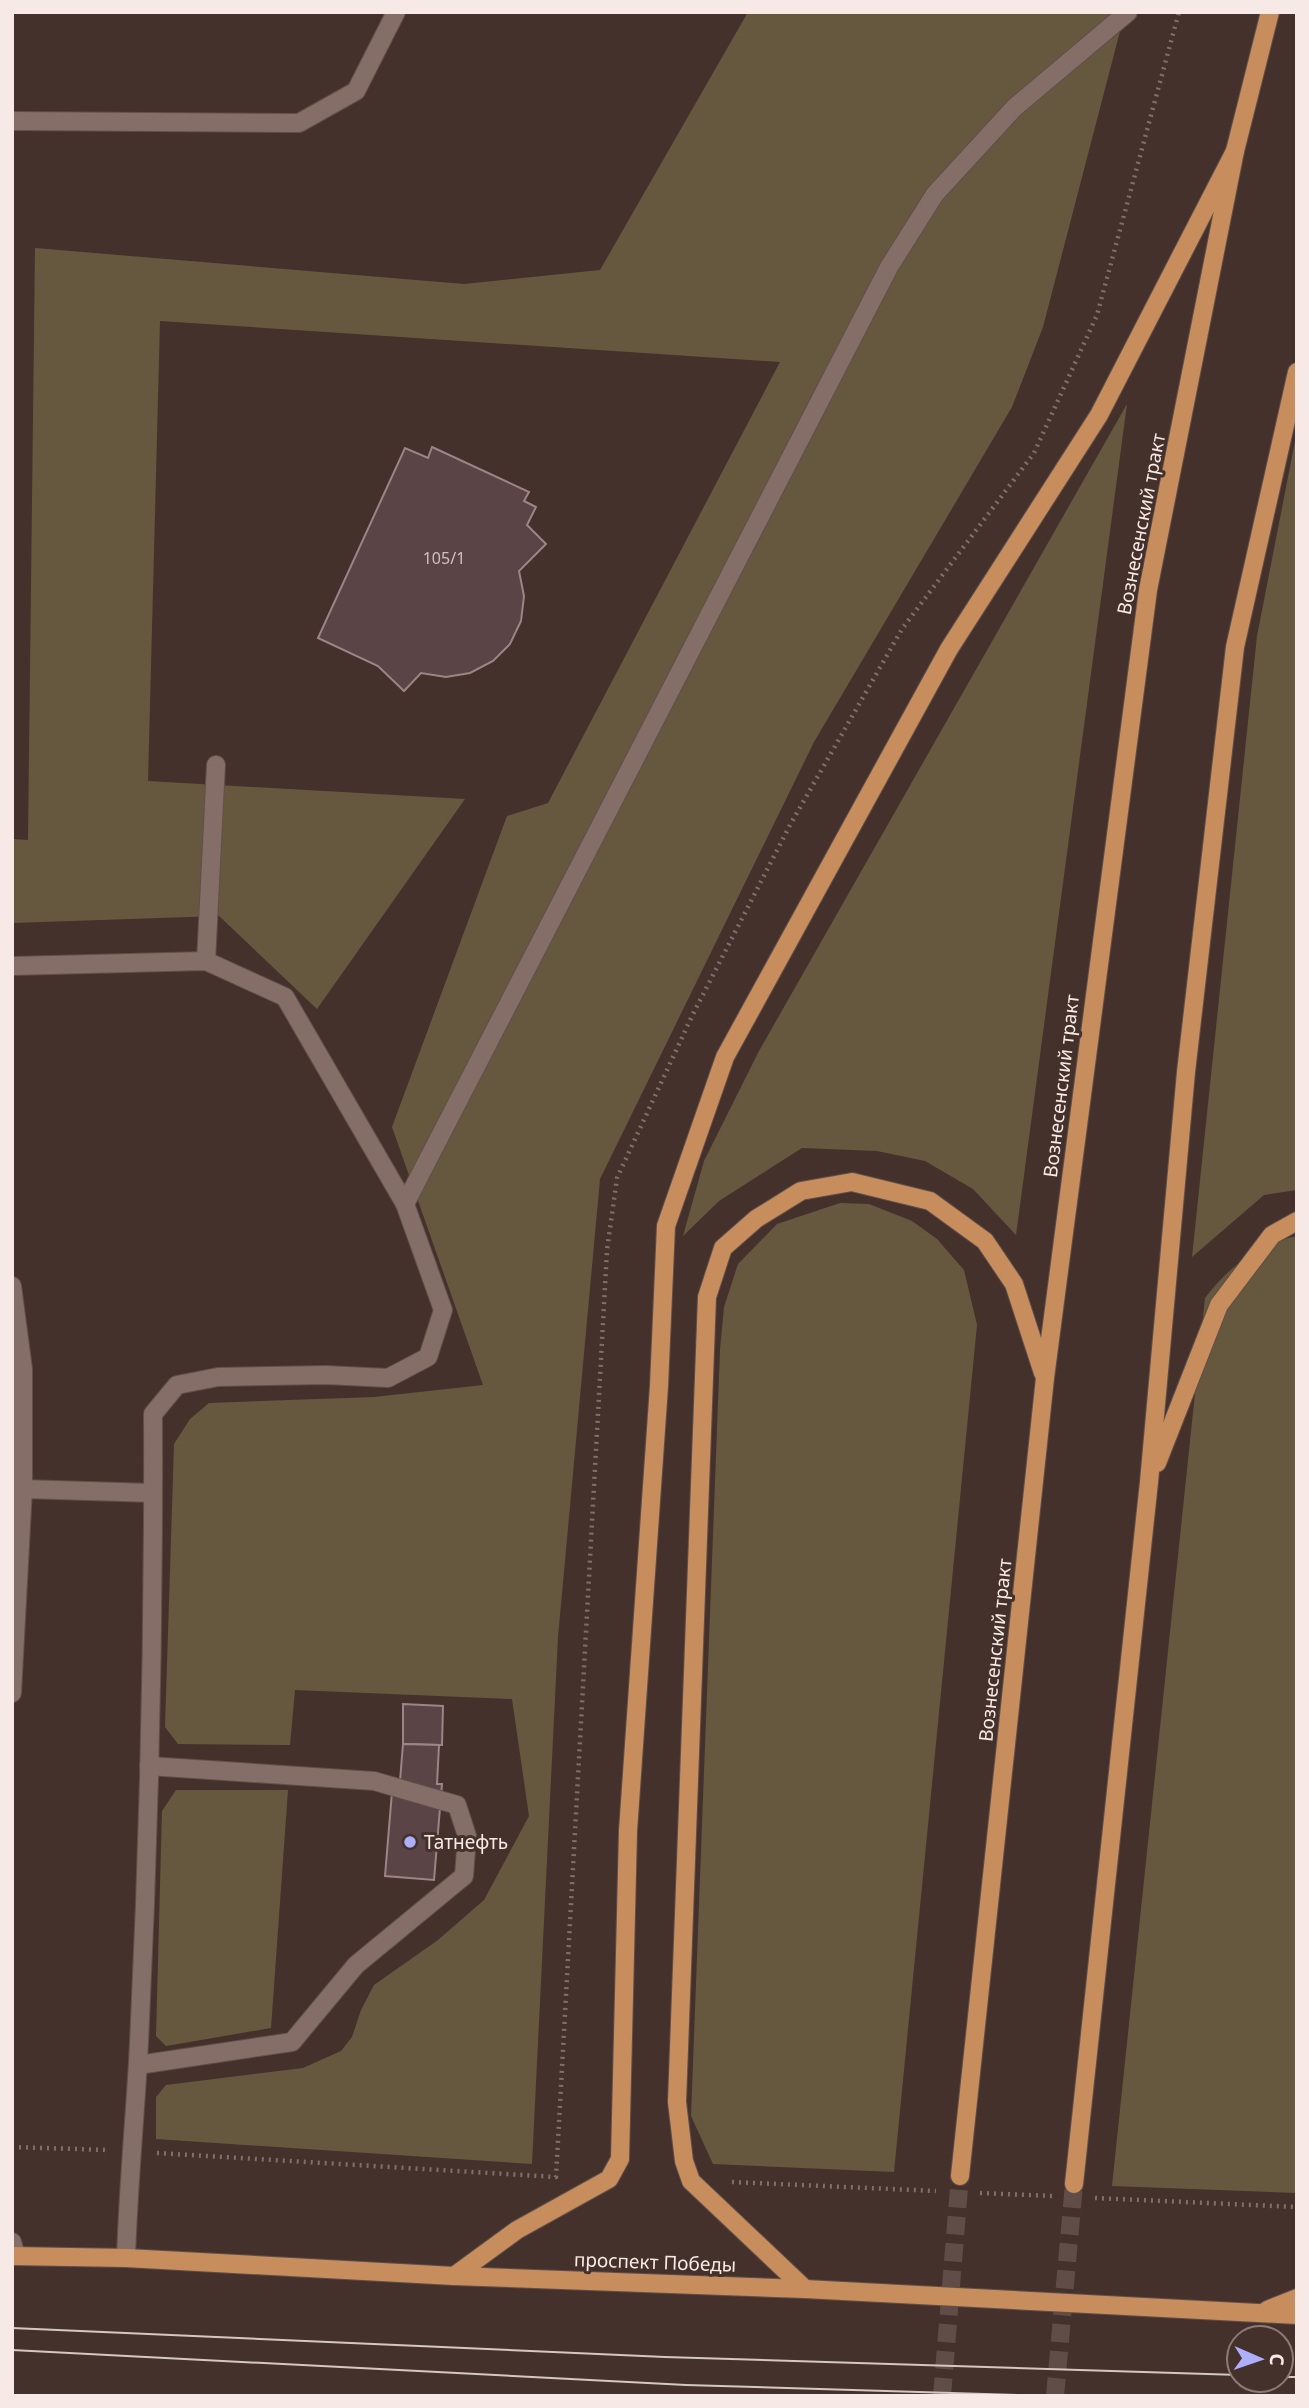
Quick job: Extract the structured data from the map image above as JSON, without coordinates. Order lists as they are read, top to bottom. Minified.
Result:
{"streets":{"main road":["Вознесенский тракт","проспект Победы"]},"places":["Татнефть"],"house_numbers":["105/1"],"north":"right"}
